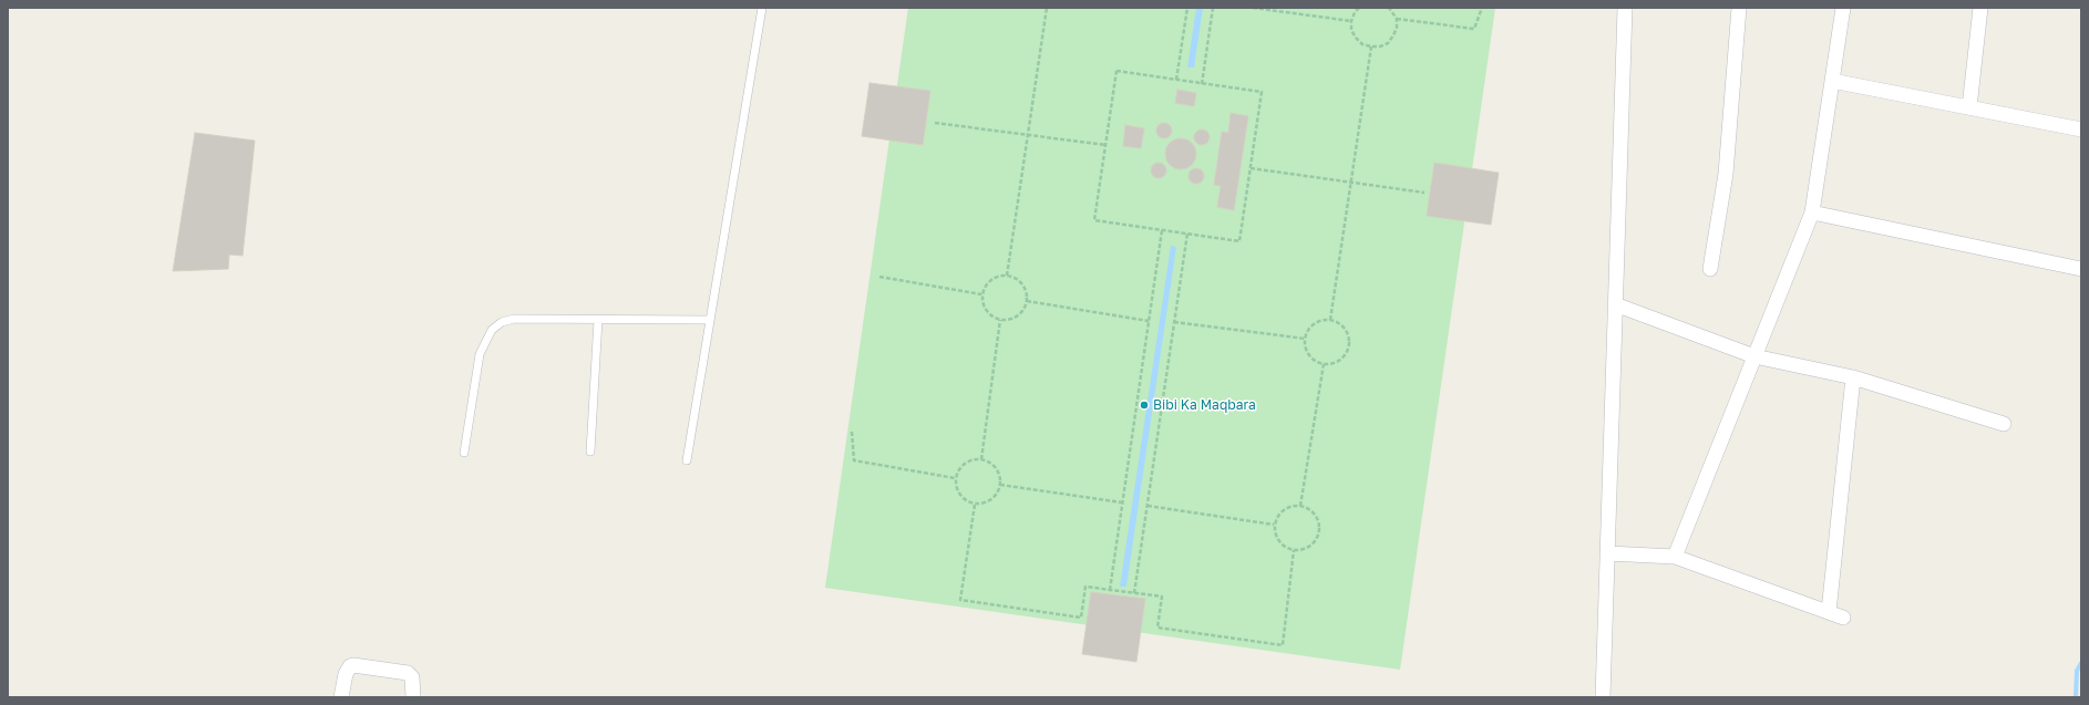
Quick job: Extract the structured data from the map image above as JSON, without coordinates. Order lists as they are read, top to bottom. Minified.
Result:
{"places":["Bibi Ka Maqbara"]}
